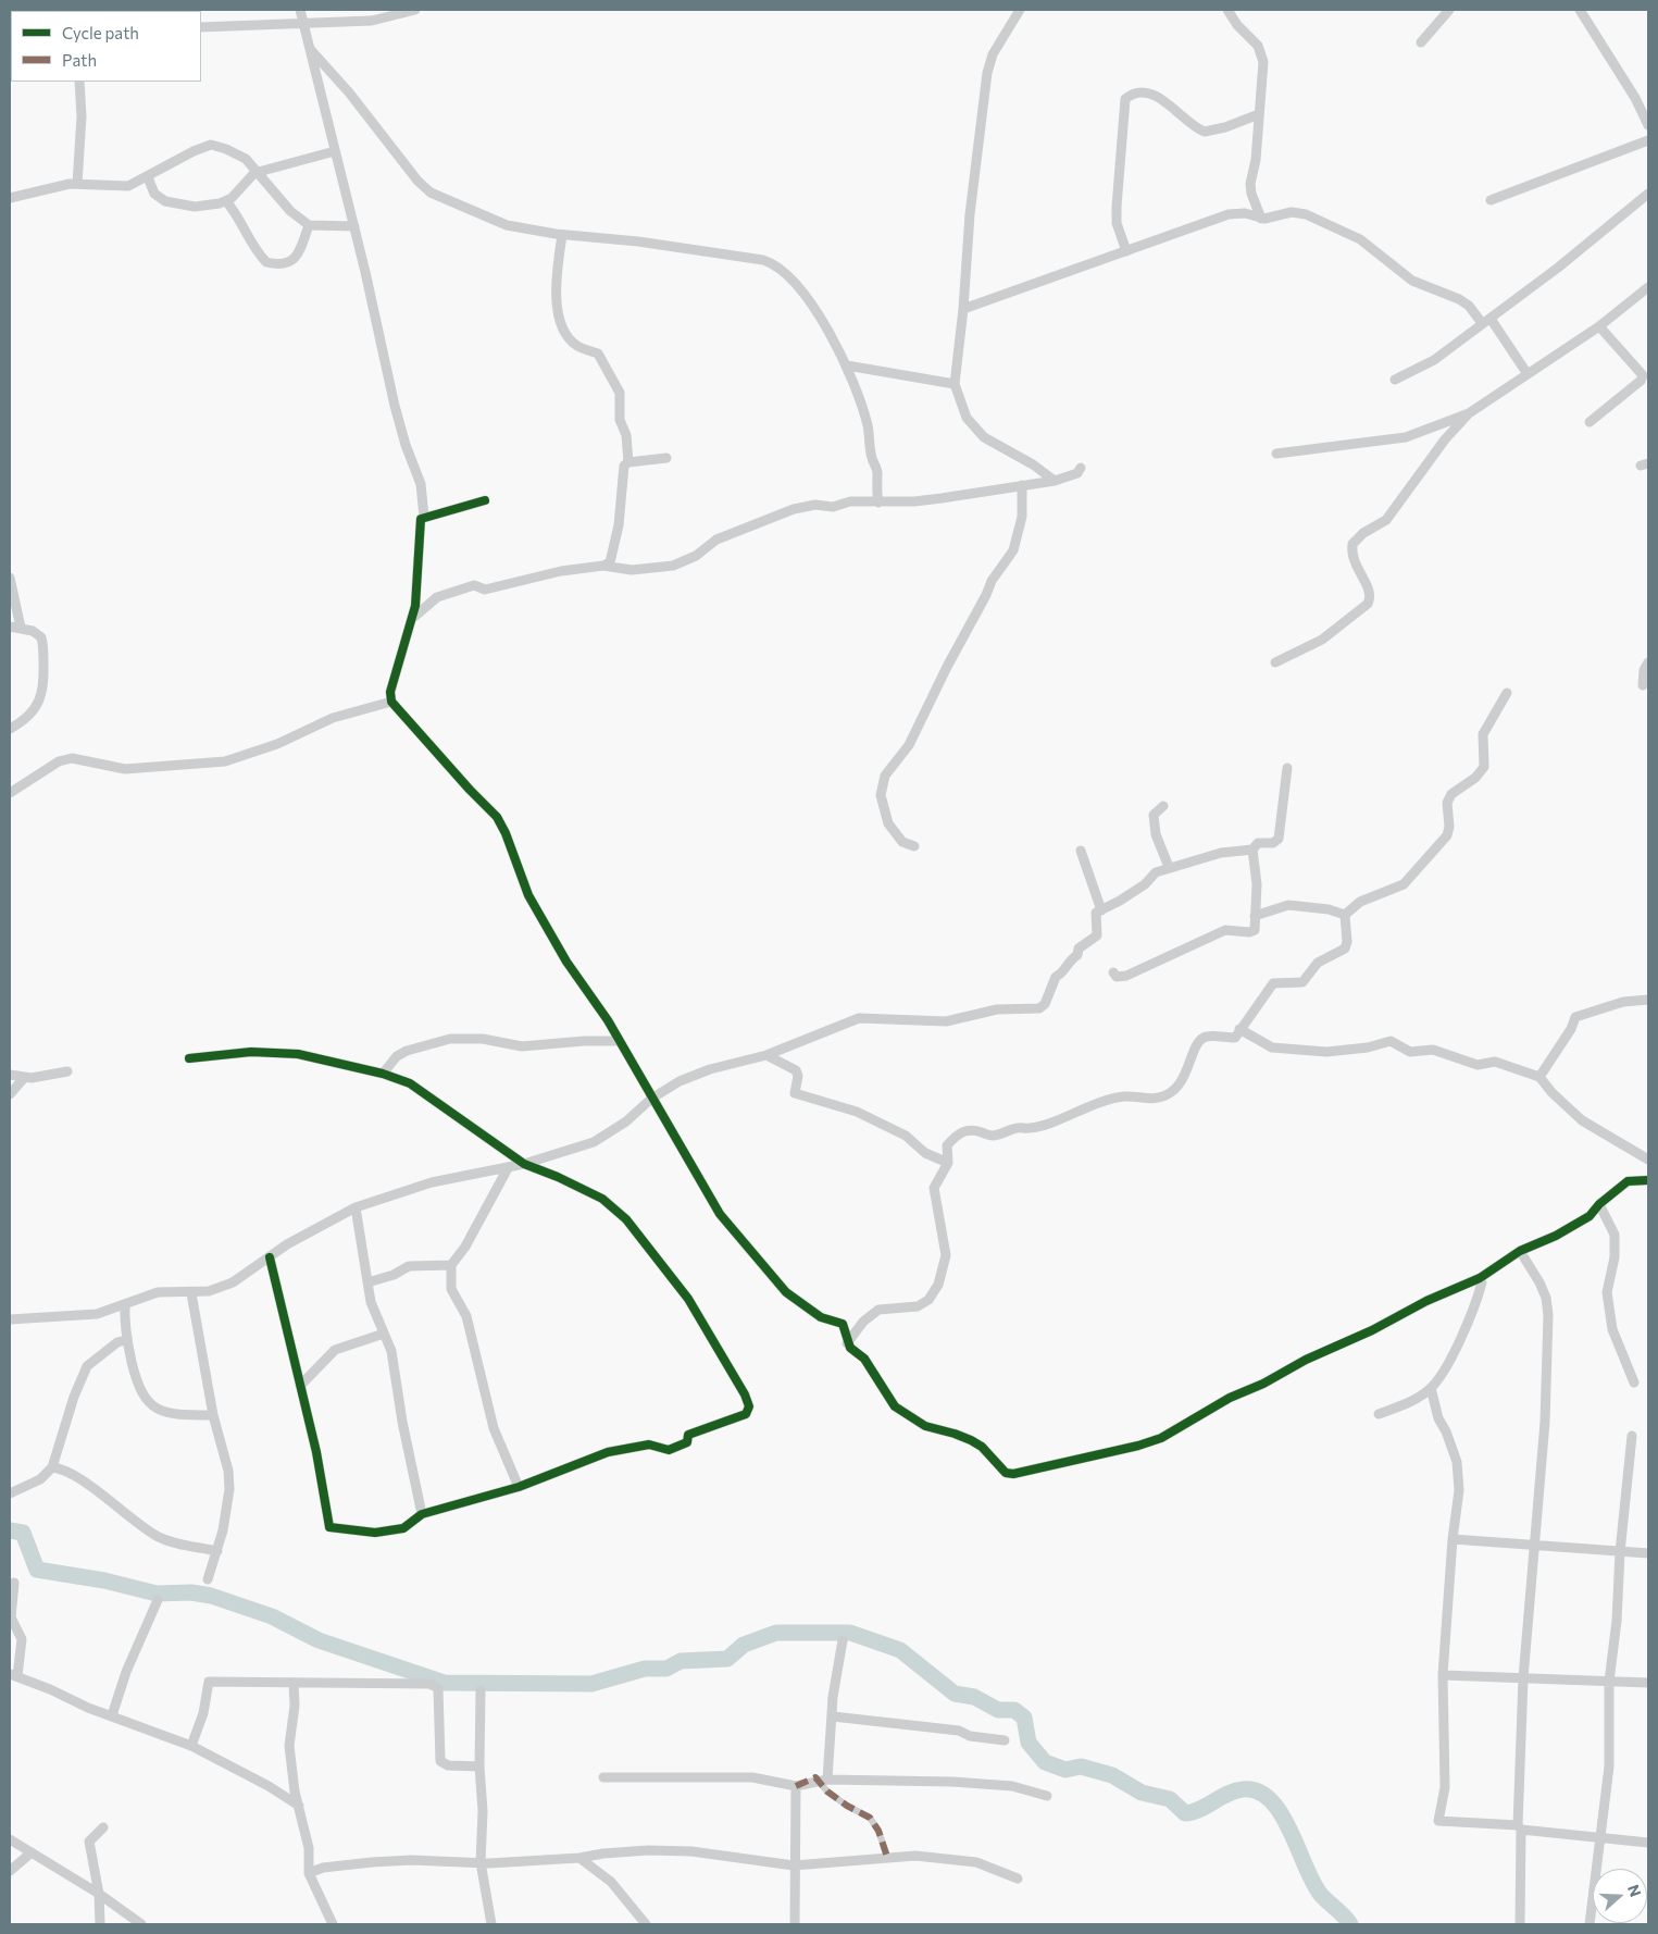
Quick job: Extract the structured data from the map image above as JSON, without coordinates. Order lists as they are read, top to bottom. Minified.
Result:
{"legend":["Cycle path","Path"],"north":"right"}
